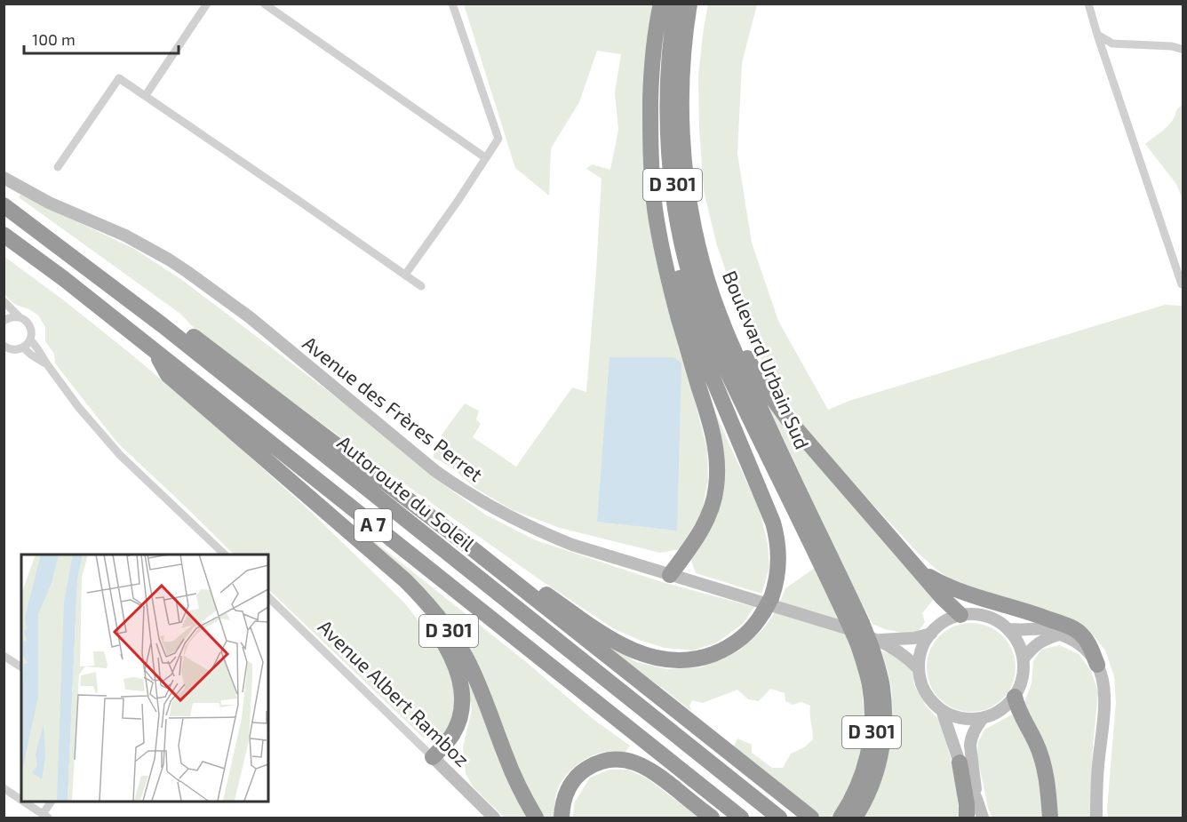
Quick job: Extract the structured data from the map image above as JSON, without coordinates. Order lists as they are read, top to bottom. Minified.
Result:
{"streets":{"highway":["D 301","Boulevard Urbain Sud","Autoroute du Soleil","A 7"],"main road":["Avenue des Frères Perret","Avenue Albert Ramboz"]},"crossings":[["D 301","Boulevard Urbain Sud"],["D 301","Avenue des Frères Perret"],["D 301","A 7"]],"scale_bar":"100 m"}
